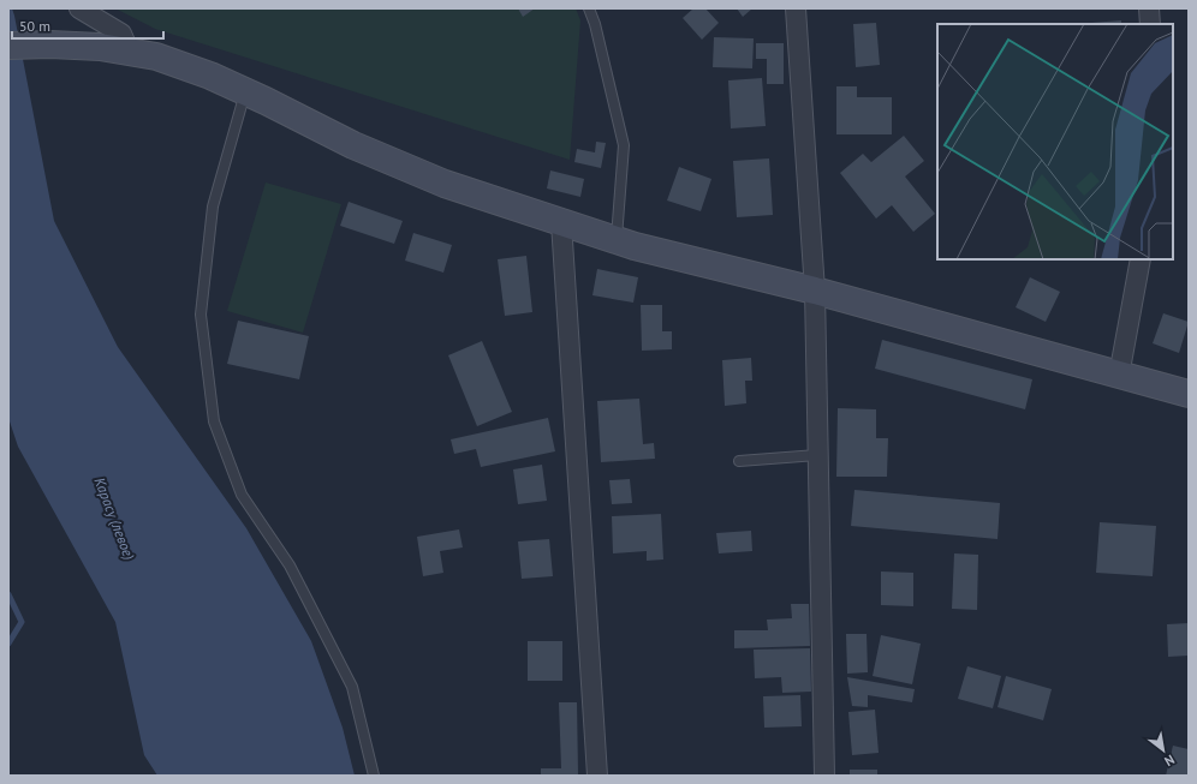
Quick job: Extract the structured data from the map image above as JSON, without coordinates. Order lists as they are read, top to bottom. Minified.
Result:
{"water":["Карасу (левое)"],"scale_bar":"50 m","north":"bottom right"}
